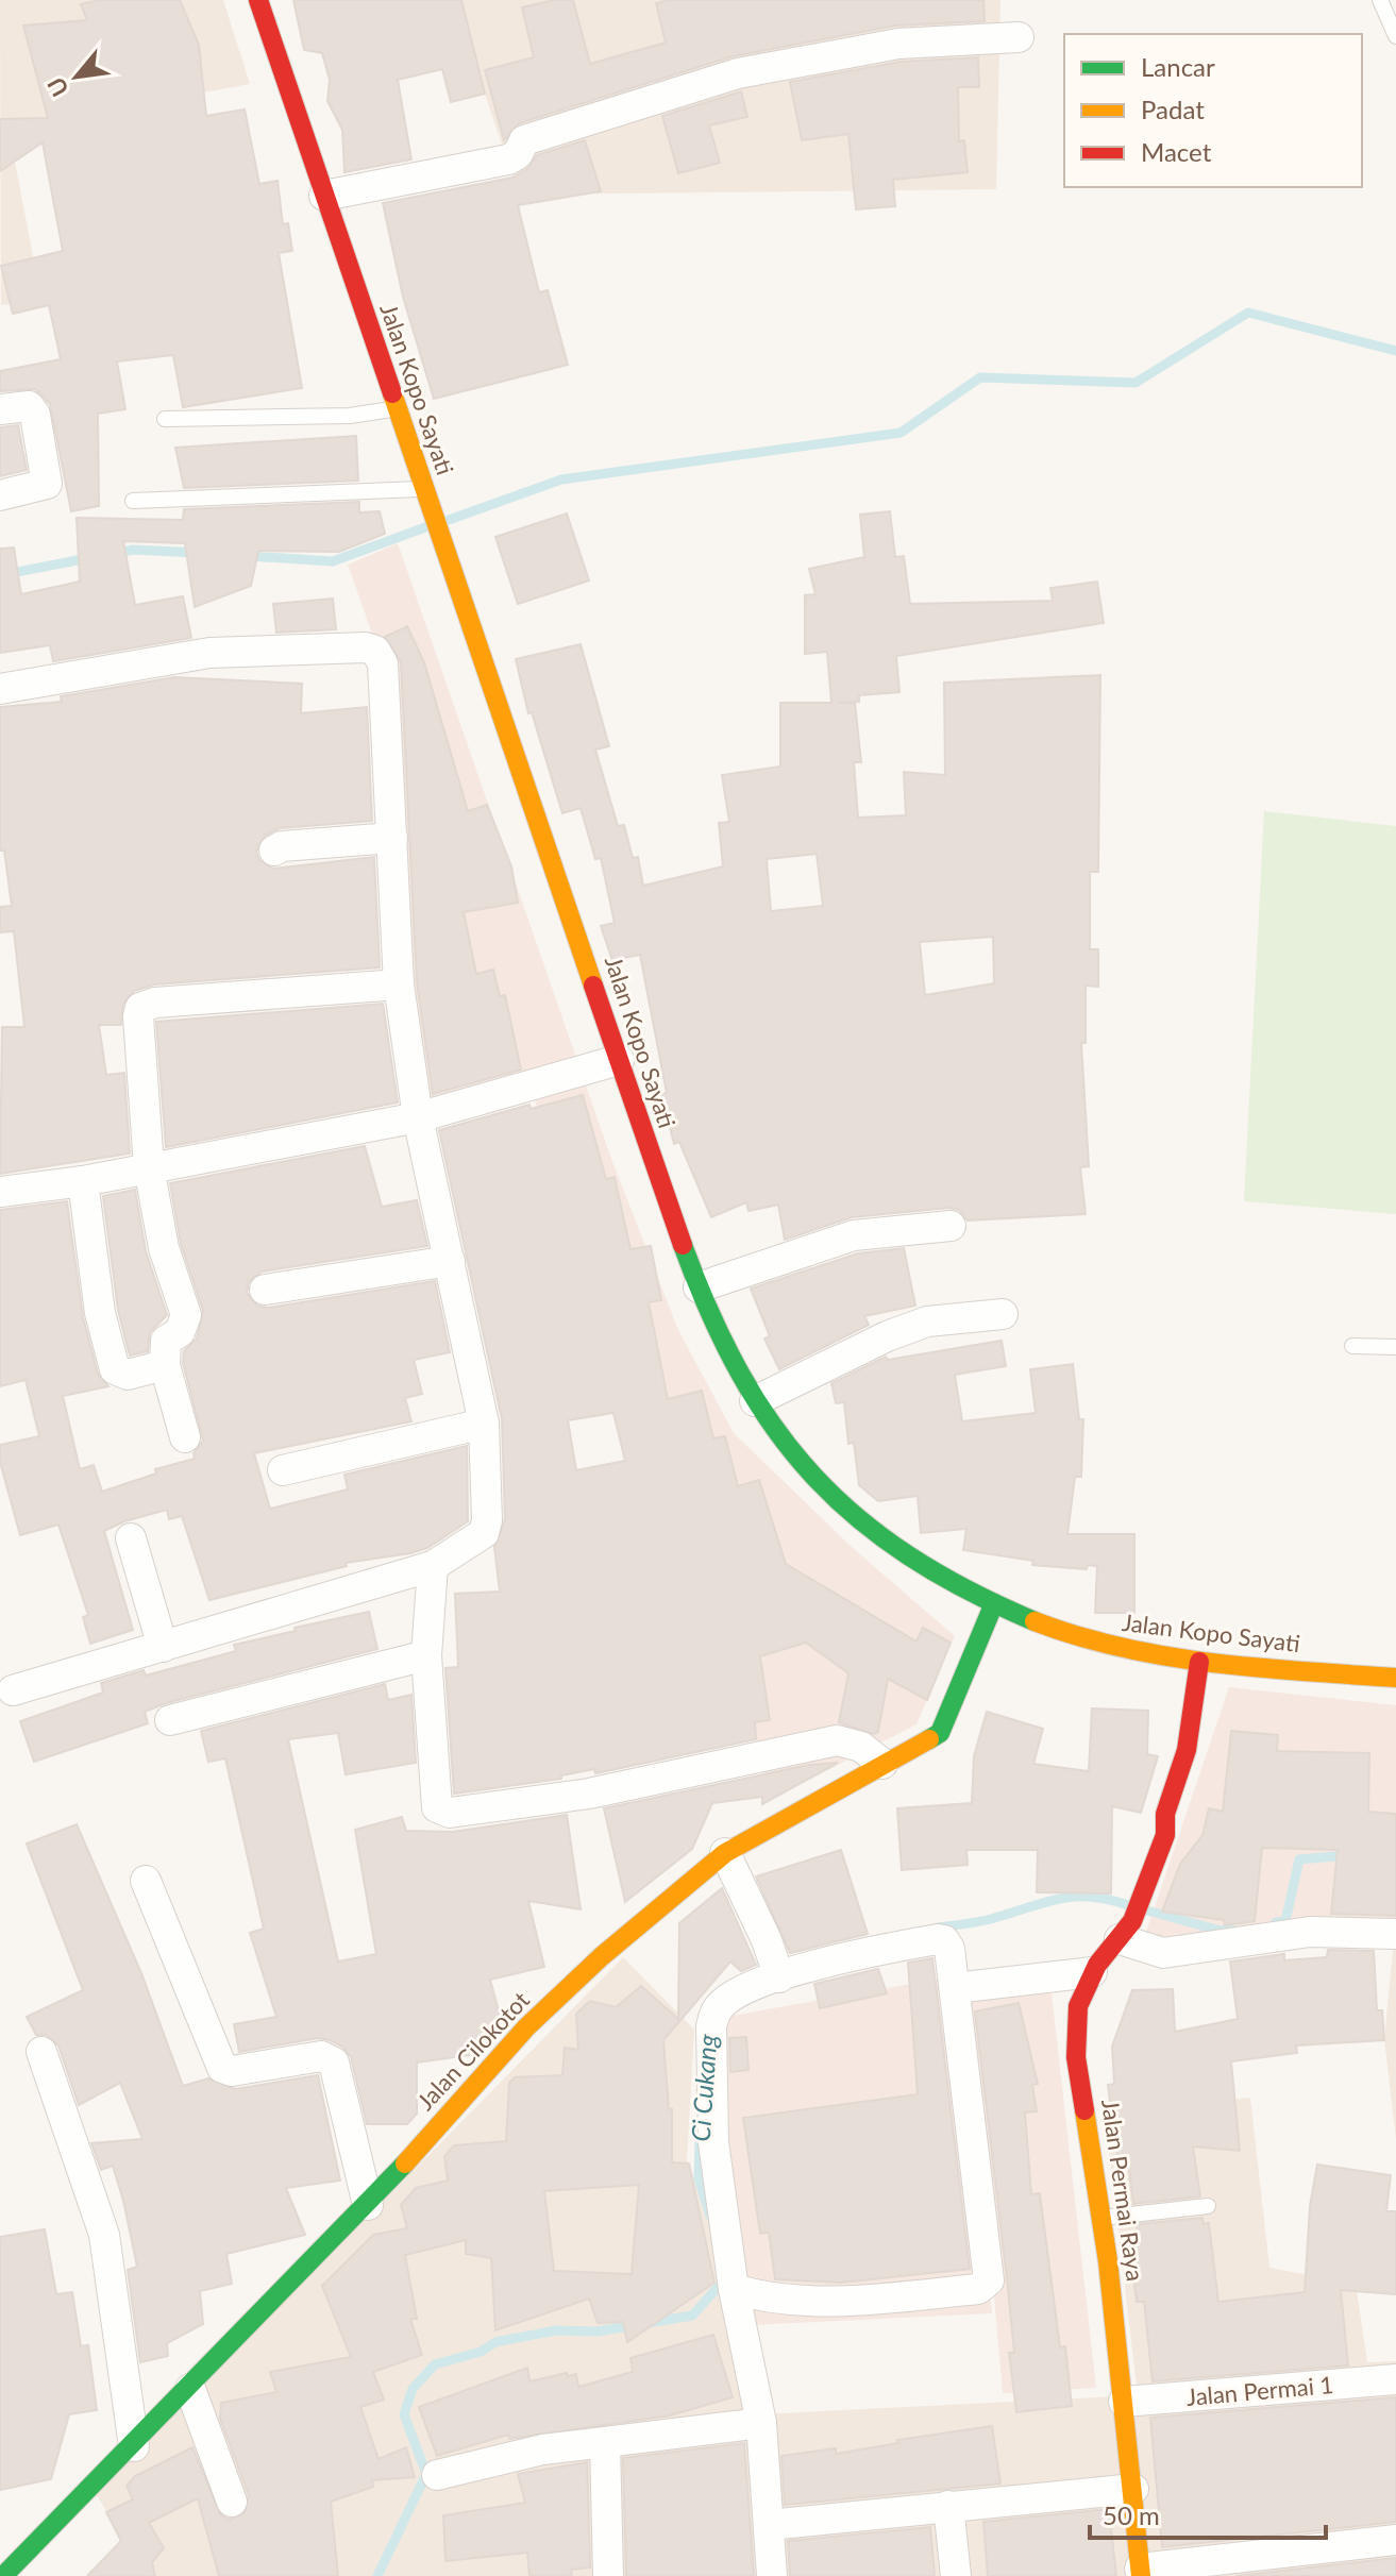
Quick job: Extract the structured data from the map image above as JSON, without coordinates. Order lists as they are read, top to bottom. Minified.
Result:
{"streets":{"street":["Jalan Kopo Sayati","Jalan Cilokotot","Jalan Permai Raya","Jalan Permai 1"]},"crossings":[["Jalan Kopo Sayati","Jalan Cilokotot"],["Jalan Kopo Sayati","Jalan Permai Raya"],["Jalan Permai Raya","Jalan Permai 1"]],"water":["Ci Cukang"],"legend":["Lancar","Padat","Macet"],"scale_bar":"50 m","north":"bottom left"}
